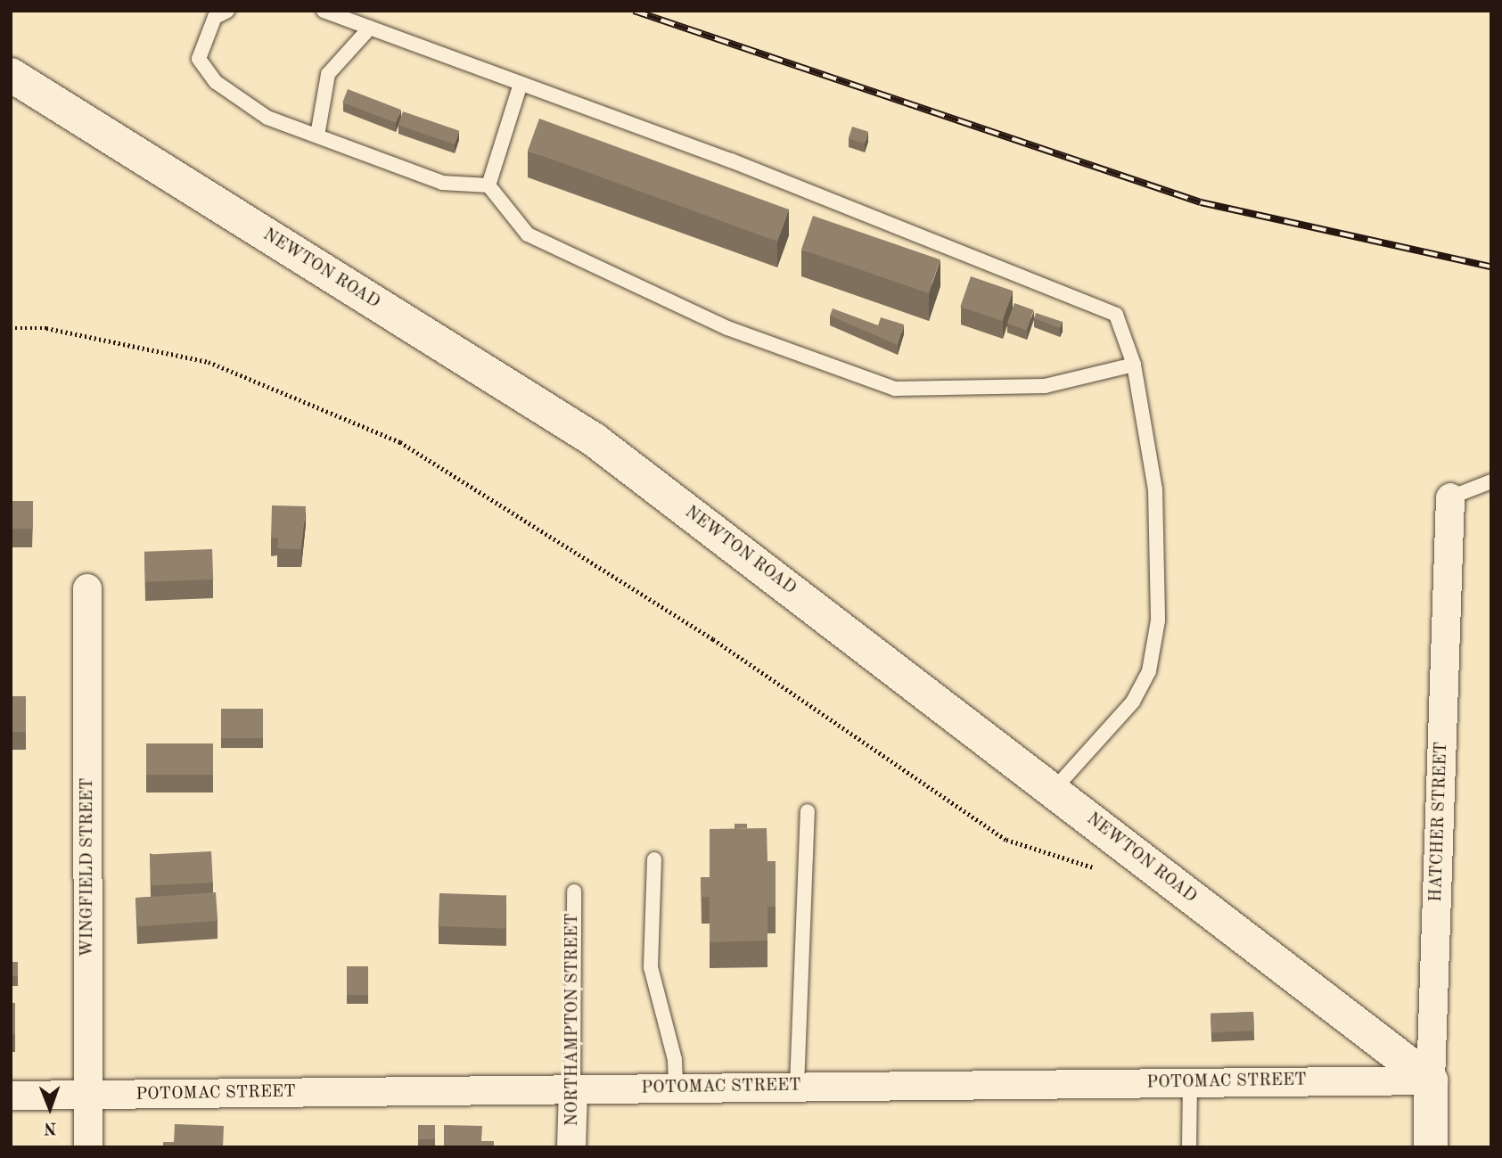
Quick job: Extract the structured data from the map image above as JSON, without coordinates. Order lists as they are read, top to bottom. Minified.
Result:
{"streets":{"street":["NEWTON ROAD","HATCHER STREET","WINGFIELD STREET","NORTHAMPTON STREET","POTOMAC STREET"]},"crossings":[["NEWTON ROAD","HATCHER STREET"],["NEWTON ROAD","POTOMAC STREET"],["HATCHER STREET","POTOMAC STREET"],["WINGFIELD STREET","POTOMAC STREET"],["NORTHAMPTON STREET","POTOMAC STREET"]],"north":"bottom"}
